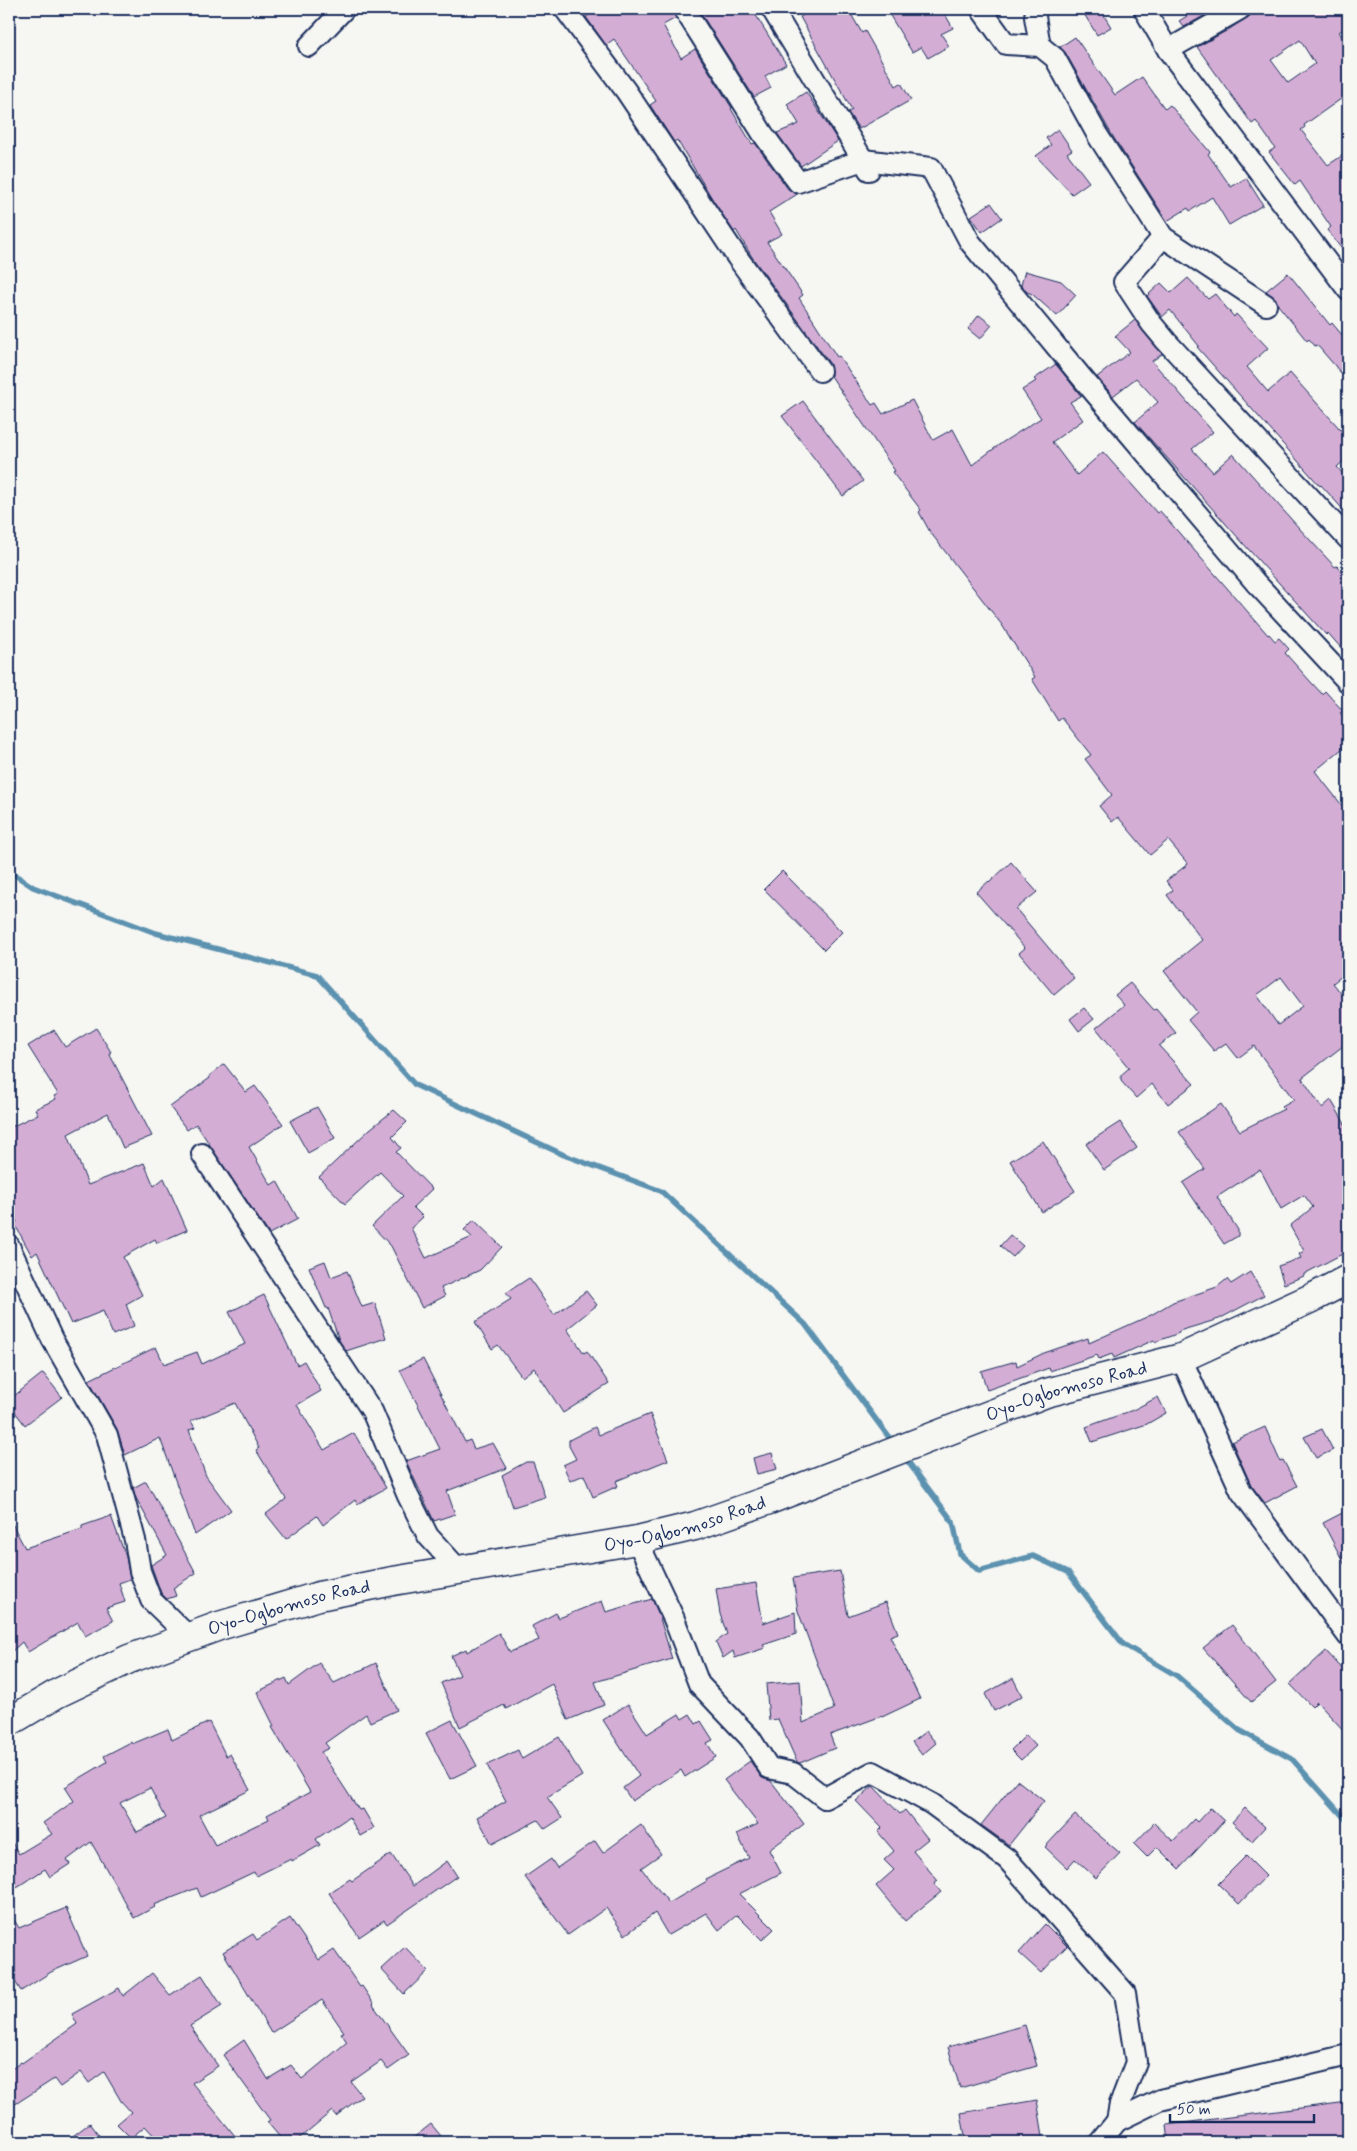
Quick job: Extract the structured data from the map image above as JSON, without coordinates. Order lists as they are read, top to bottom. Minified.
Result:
{"streets":{"highway":["Oyo-Ogbomoso Road"]},"scale_bar":"50 m"}
